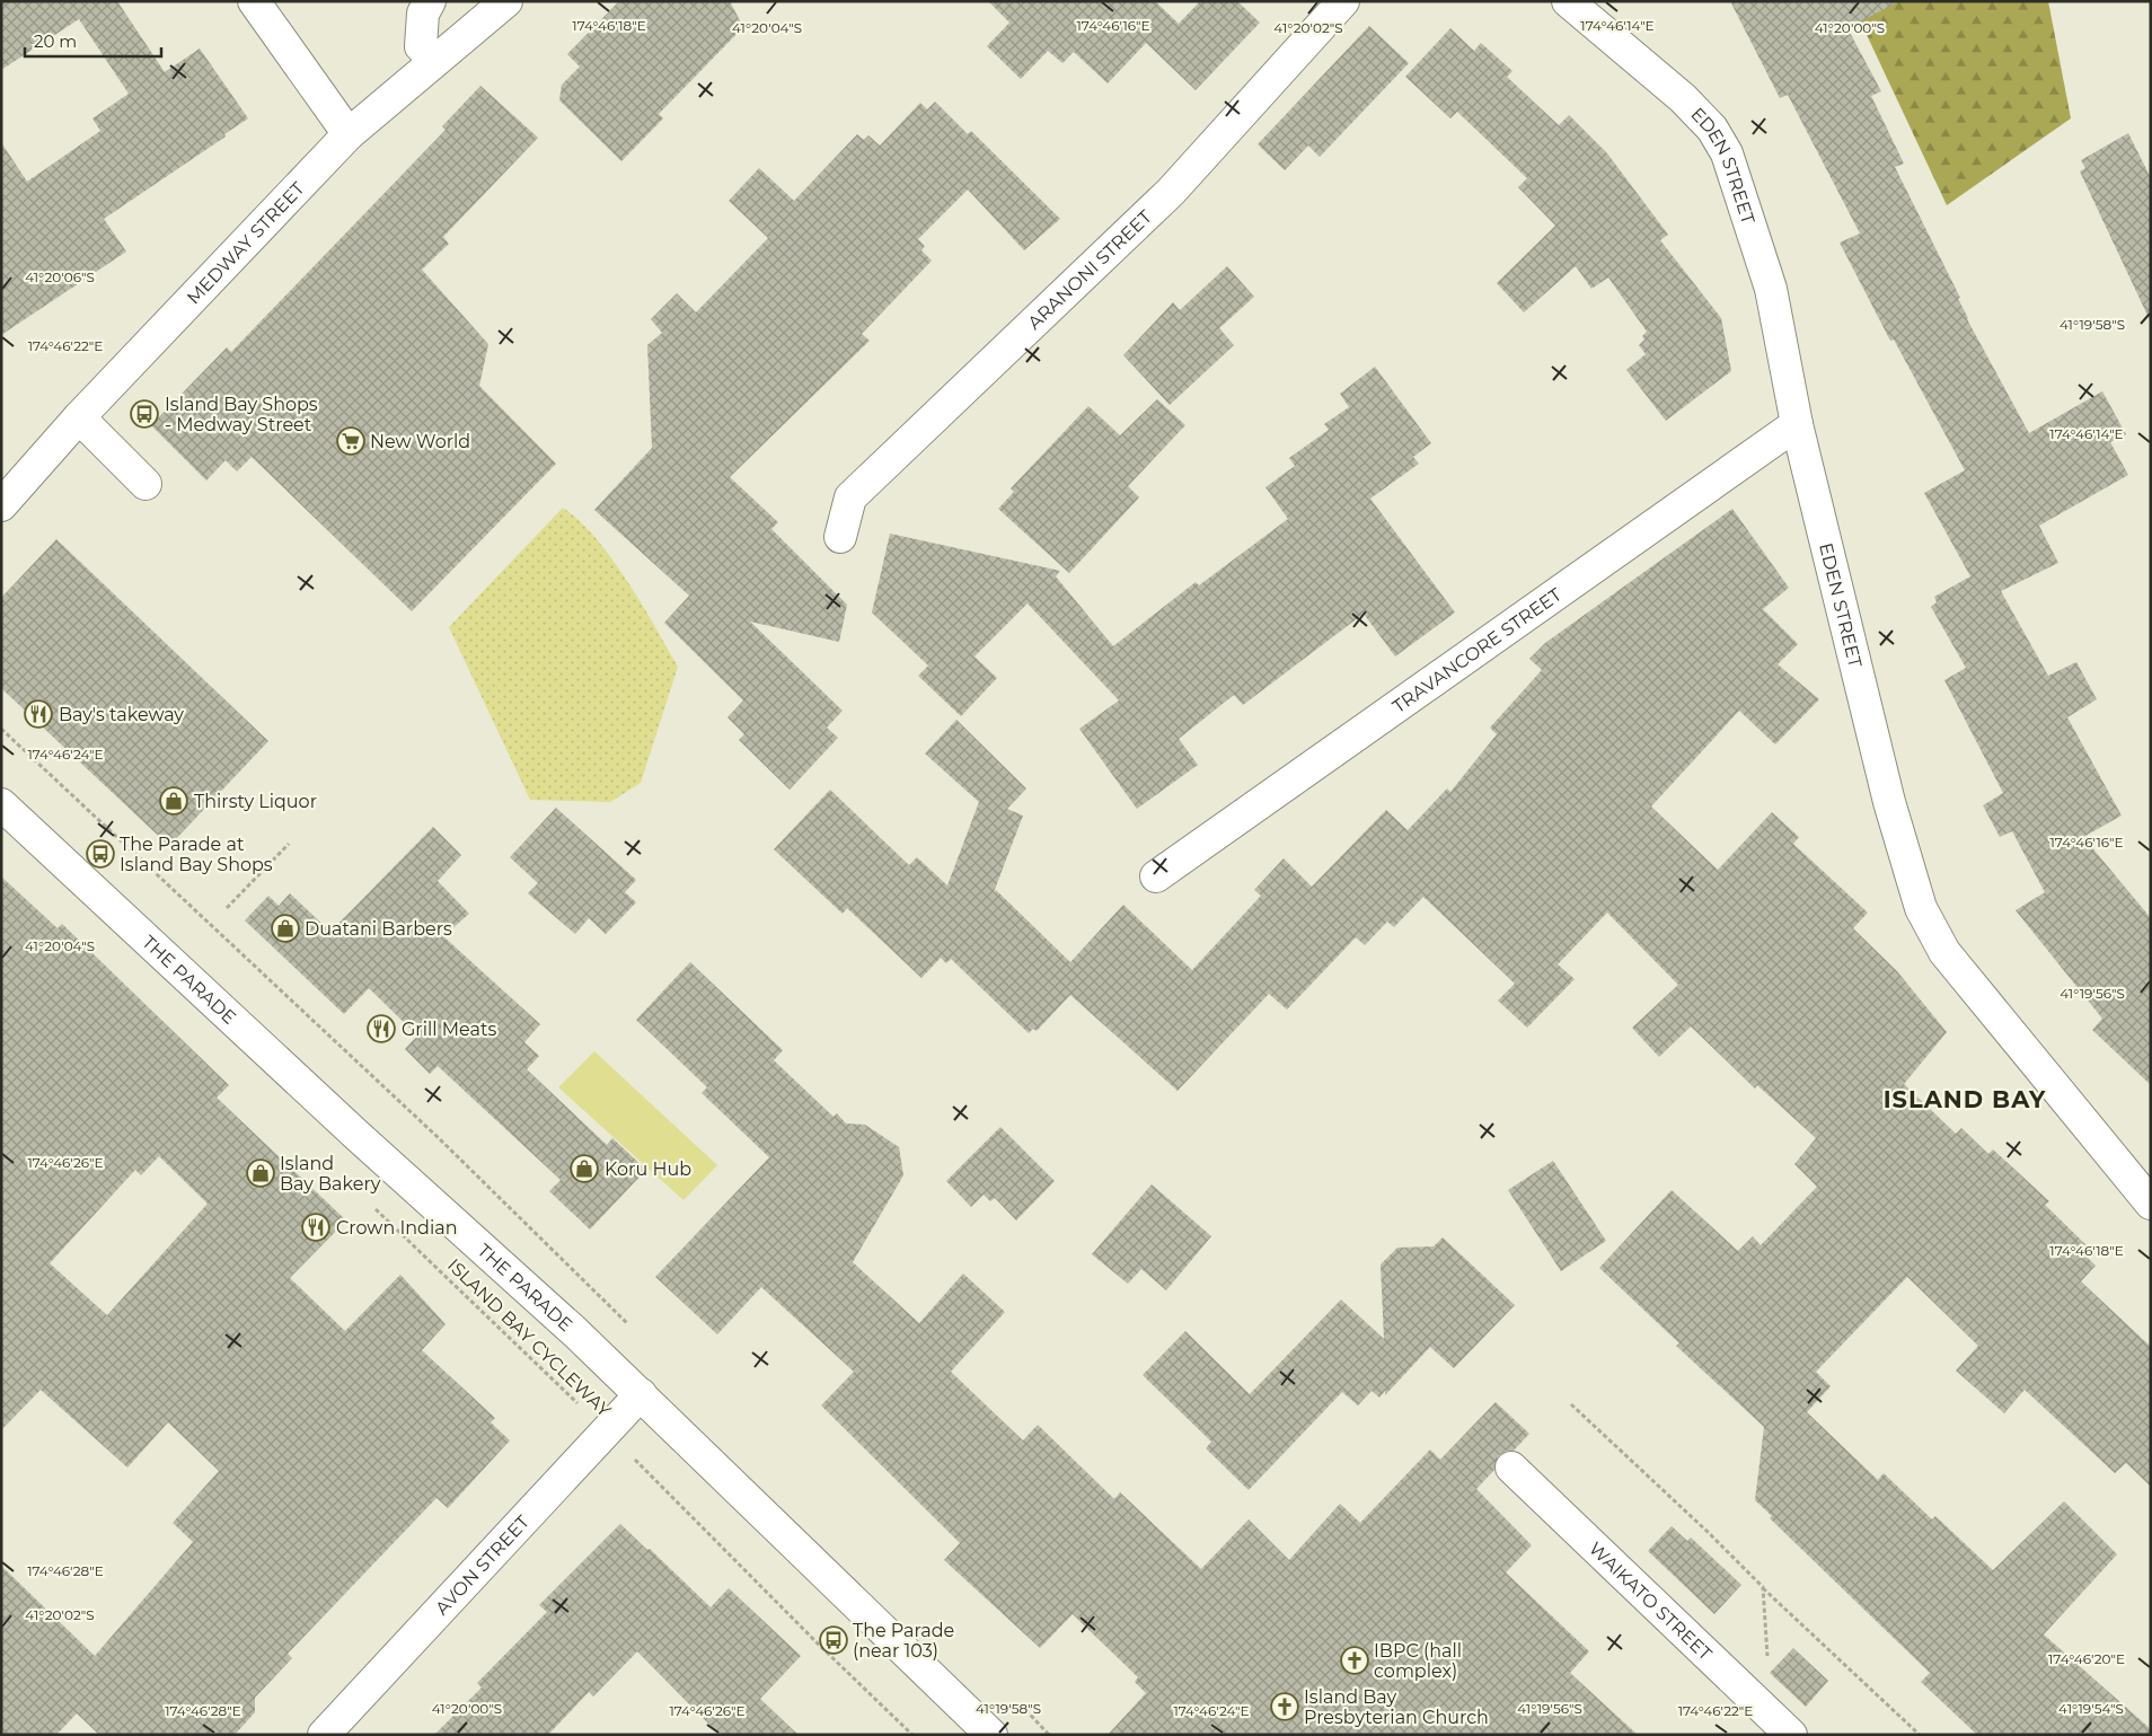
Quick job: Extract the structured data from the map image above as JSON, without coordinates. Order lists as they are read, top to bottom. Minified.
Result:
{"streets":{"street":["EDEN STREET","MEDWAY STREET","ARANONI STREET","TRAVANCORE STREET","THE PARADE","AVON STREET","WAIKATO STREET"],"path":["ISLAND BAY CYCLEWAY"]},"crossings":[["EDEN STREET","TRAVANCORE STREET"],["THE PARADE","AVON STREET"],["ISLAND BAY CYCLEWAY","AVON STREET"]],"districts":["ISLAND BAY"],"places":{"bus stop":["Island Bay Shops - Medway Street","The Parade at Island Bay Shops","The Parade (near 103)"],"supermarket":["New World"],"restaurant":["Bay's takeway","Grill Meats","Crown Indian"],"shop":["Thirsty Liquor","Duatani Barbers","Koru Hub","Island Bay Bakery"],"church":["IBPC (hall complex)","Island Bay Presbyterian Church"]},"scale_bar":"20 m","coordinates":["174°46'18\"E","174°46'16\"E","174°46'14\"E","41°20'04\"S","41°20'02\"S","41°20'00\"S","41°20'06\"S","41°19'58\"S","174°46'22\"E","174°46'24\"E","41°19'56\"S","174°46'26\"E","174°46'28\"E","174°46'20\"E","41°19'54\"S"]}
